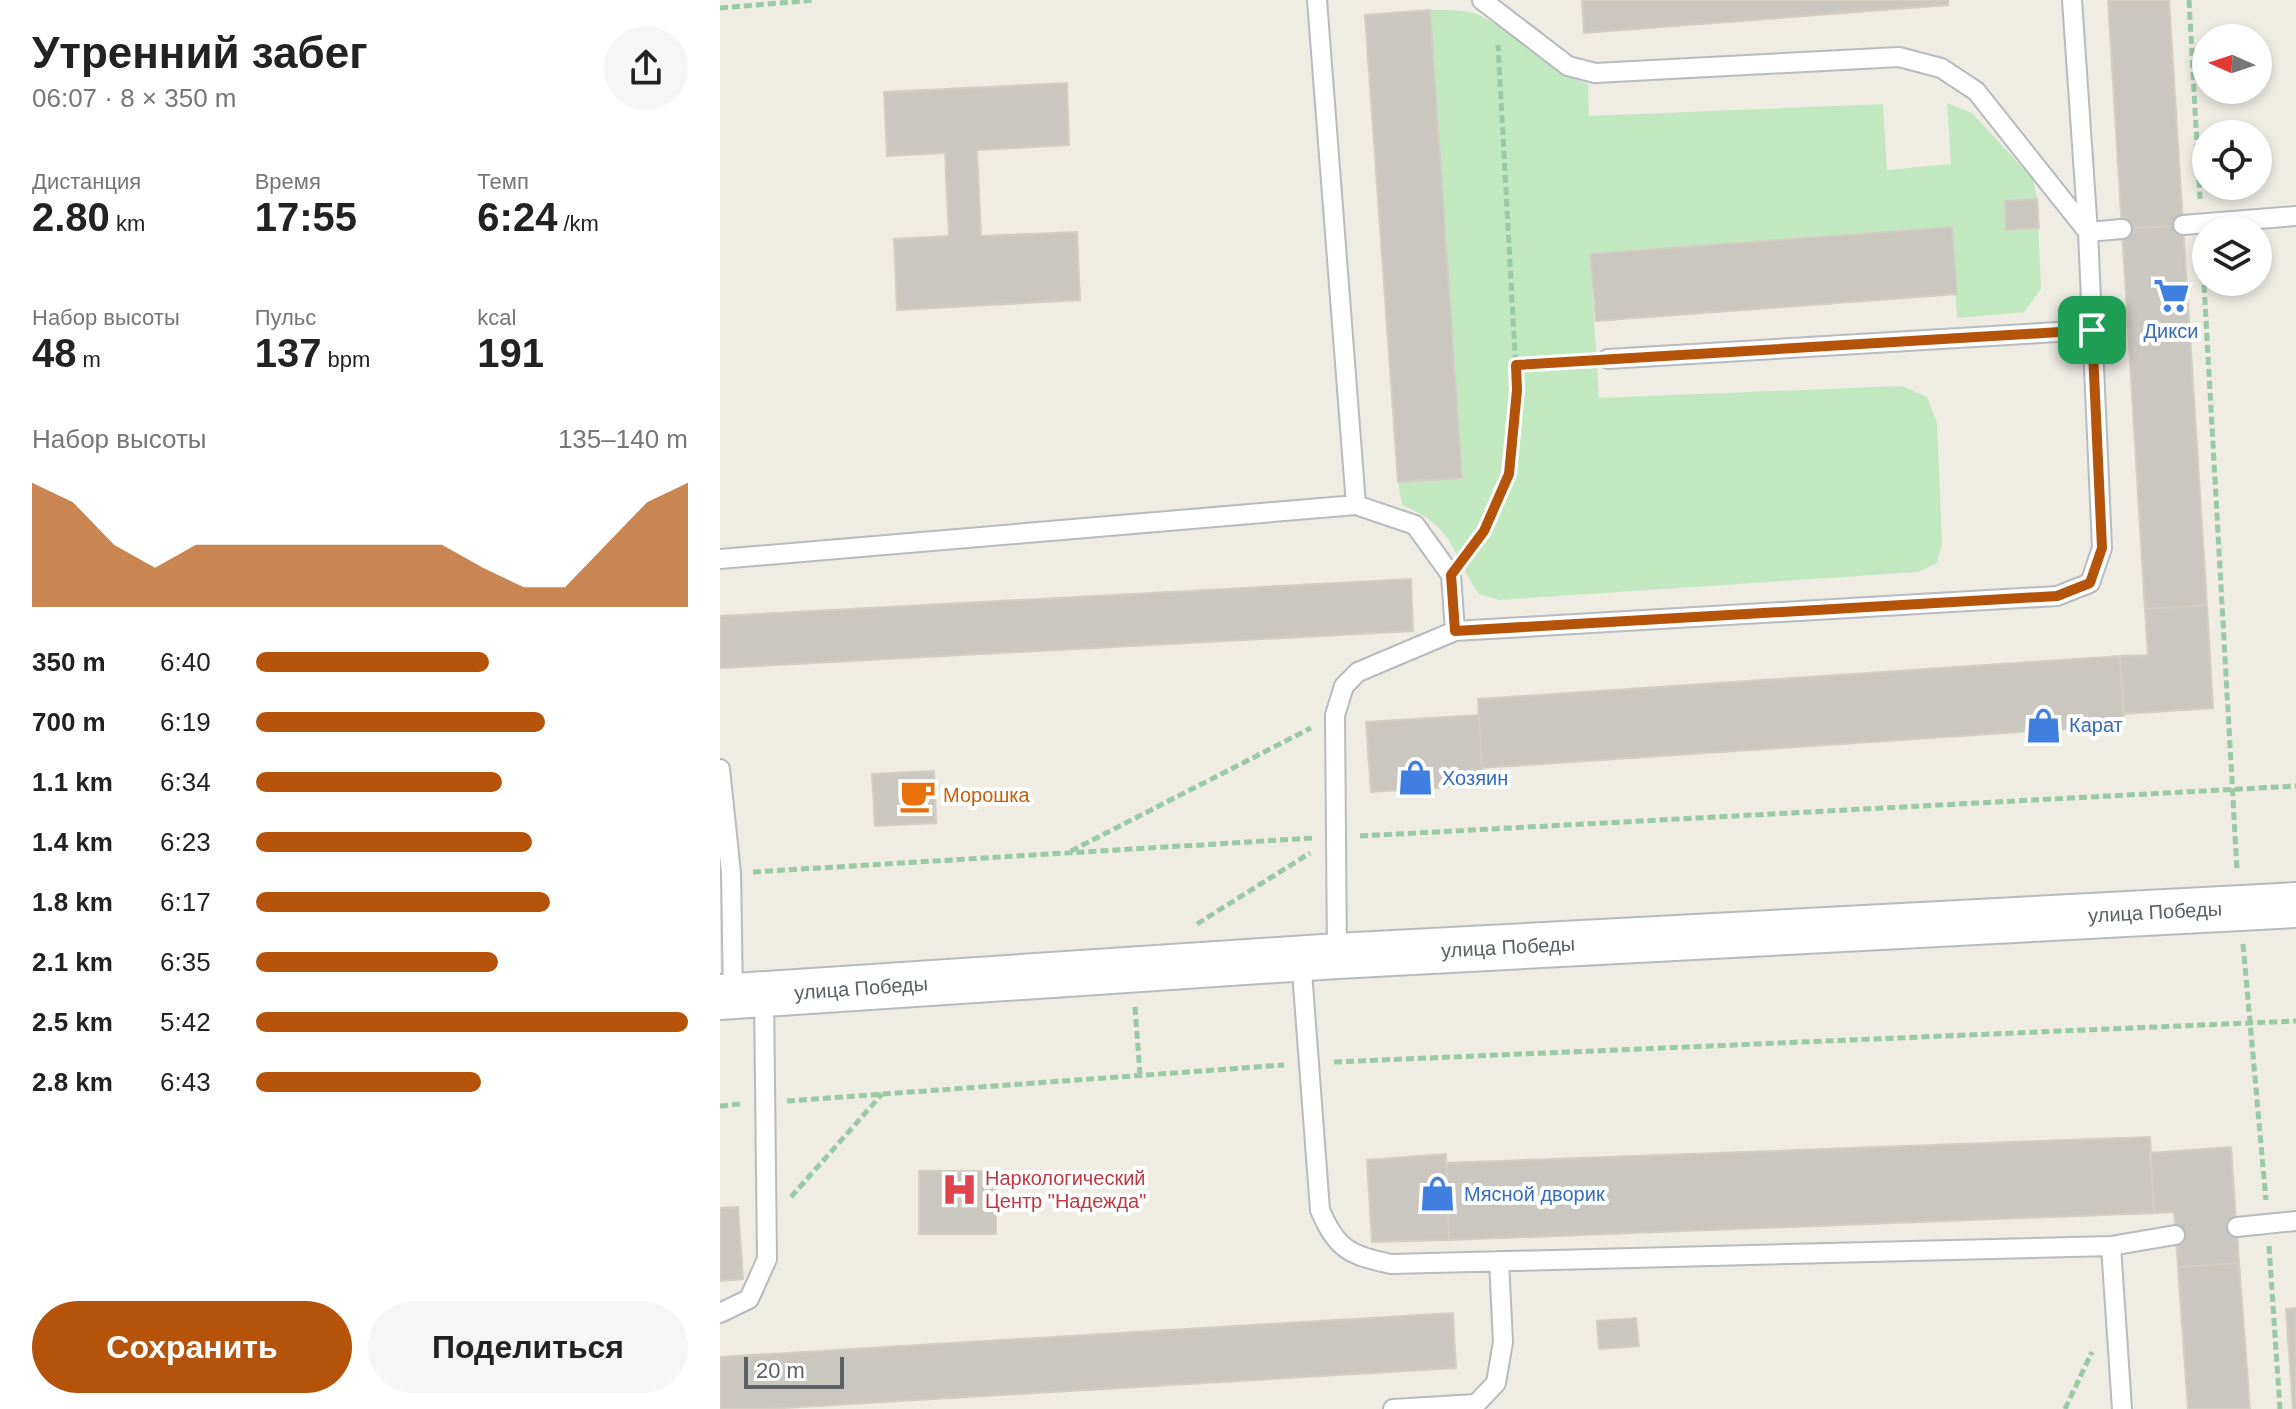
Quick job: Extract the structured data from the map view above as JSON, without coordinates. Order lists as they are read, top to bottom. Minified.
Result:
{"streets":{"street":["улица Победы"]},"places":{"supermarket":["Дикси"],"shop":["Карат","Хозяин","Мясной дворик"],"cafe":["Морошка"],"hospital":["Наркологический Центр \"Надежда\""]},"scale_bar":"20 m","north":"left","page":{"heading":["Утренний забег","06:07 · 8 × 350 m"],"stats":[["Дистанция","2.80 km"],["Время","17:55"],["Темп","6:24 /km"],["Набор высоты","48 m"],["Пульс","137 bpm"],["kcal","191"]],"chart":["Набор высоты","135–140 m"],"list":[{"name":"350 m","note":"6:40"},{"name":"700 m","note":"6:19"},{"name":"1.1 km","note":"6:34"},{"name":"1.4 km","note":"6:23"},{"name":"1.8 km","note":"6:17"},{"name":"2.1 km","note":"6:35"},{"name":"2.5 km","note":"5:42"},{"name":"2.8 km","note":"6:43"}],"buttons":["Сохранить","Поделиться"],"scale":"20 m"}}
